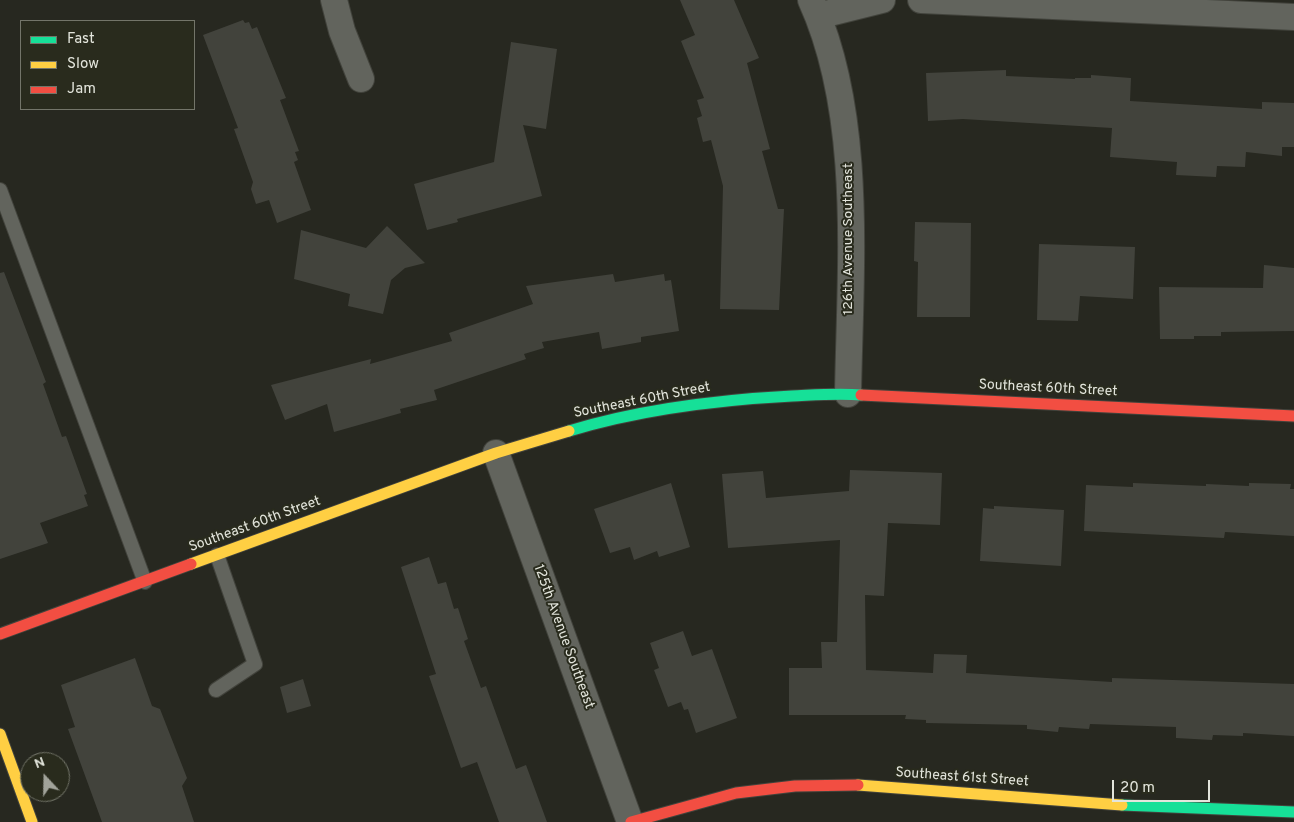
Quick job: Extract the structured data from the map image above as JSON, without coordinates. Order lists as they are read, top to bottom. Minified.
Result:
{"streets":{"street":["126th Avenue Southeast","Southeast 60th Street","125th Avenue Southeast","Southeast 61st Street"]},"crossings":[["126th Avenue Southeast","Southeast 60th Street"],["Southeast 60th Street","125th Avenue Southeast"],["125th Avenue Southeast","Southeast 61st Street"]],"legend":["Fast","Slow","Jam"],"scale_bar":"20 m","north":"top"}
